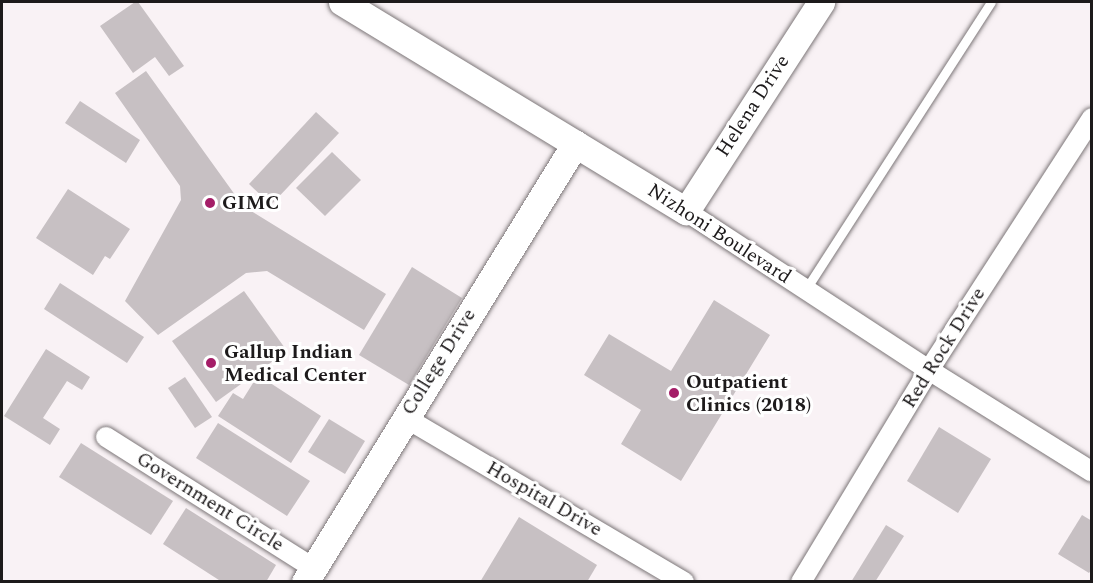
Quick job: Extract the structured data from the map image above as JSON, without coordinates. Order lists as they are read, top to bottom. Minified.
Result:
{"streets":{"main road":["Helena Drive","Nizhoni Boulevard","College Drive"],"street":["Red Rock Drive","Hospital Drive","Government Circle"]},"crossings":[["Helena Drive","Nizhoni Boulevard"],["Nizhoni Boulevard","Red Rock Drive"],["Nizhoni Boulevard","College Drive"],["College Drive","Hospital Drive"],["College Drive","Government Circle"]],"places":["GIMC","Gallup Indian Medical Center","Outpatient Clinics (2018)"]}
